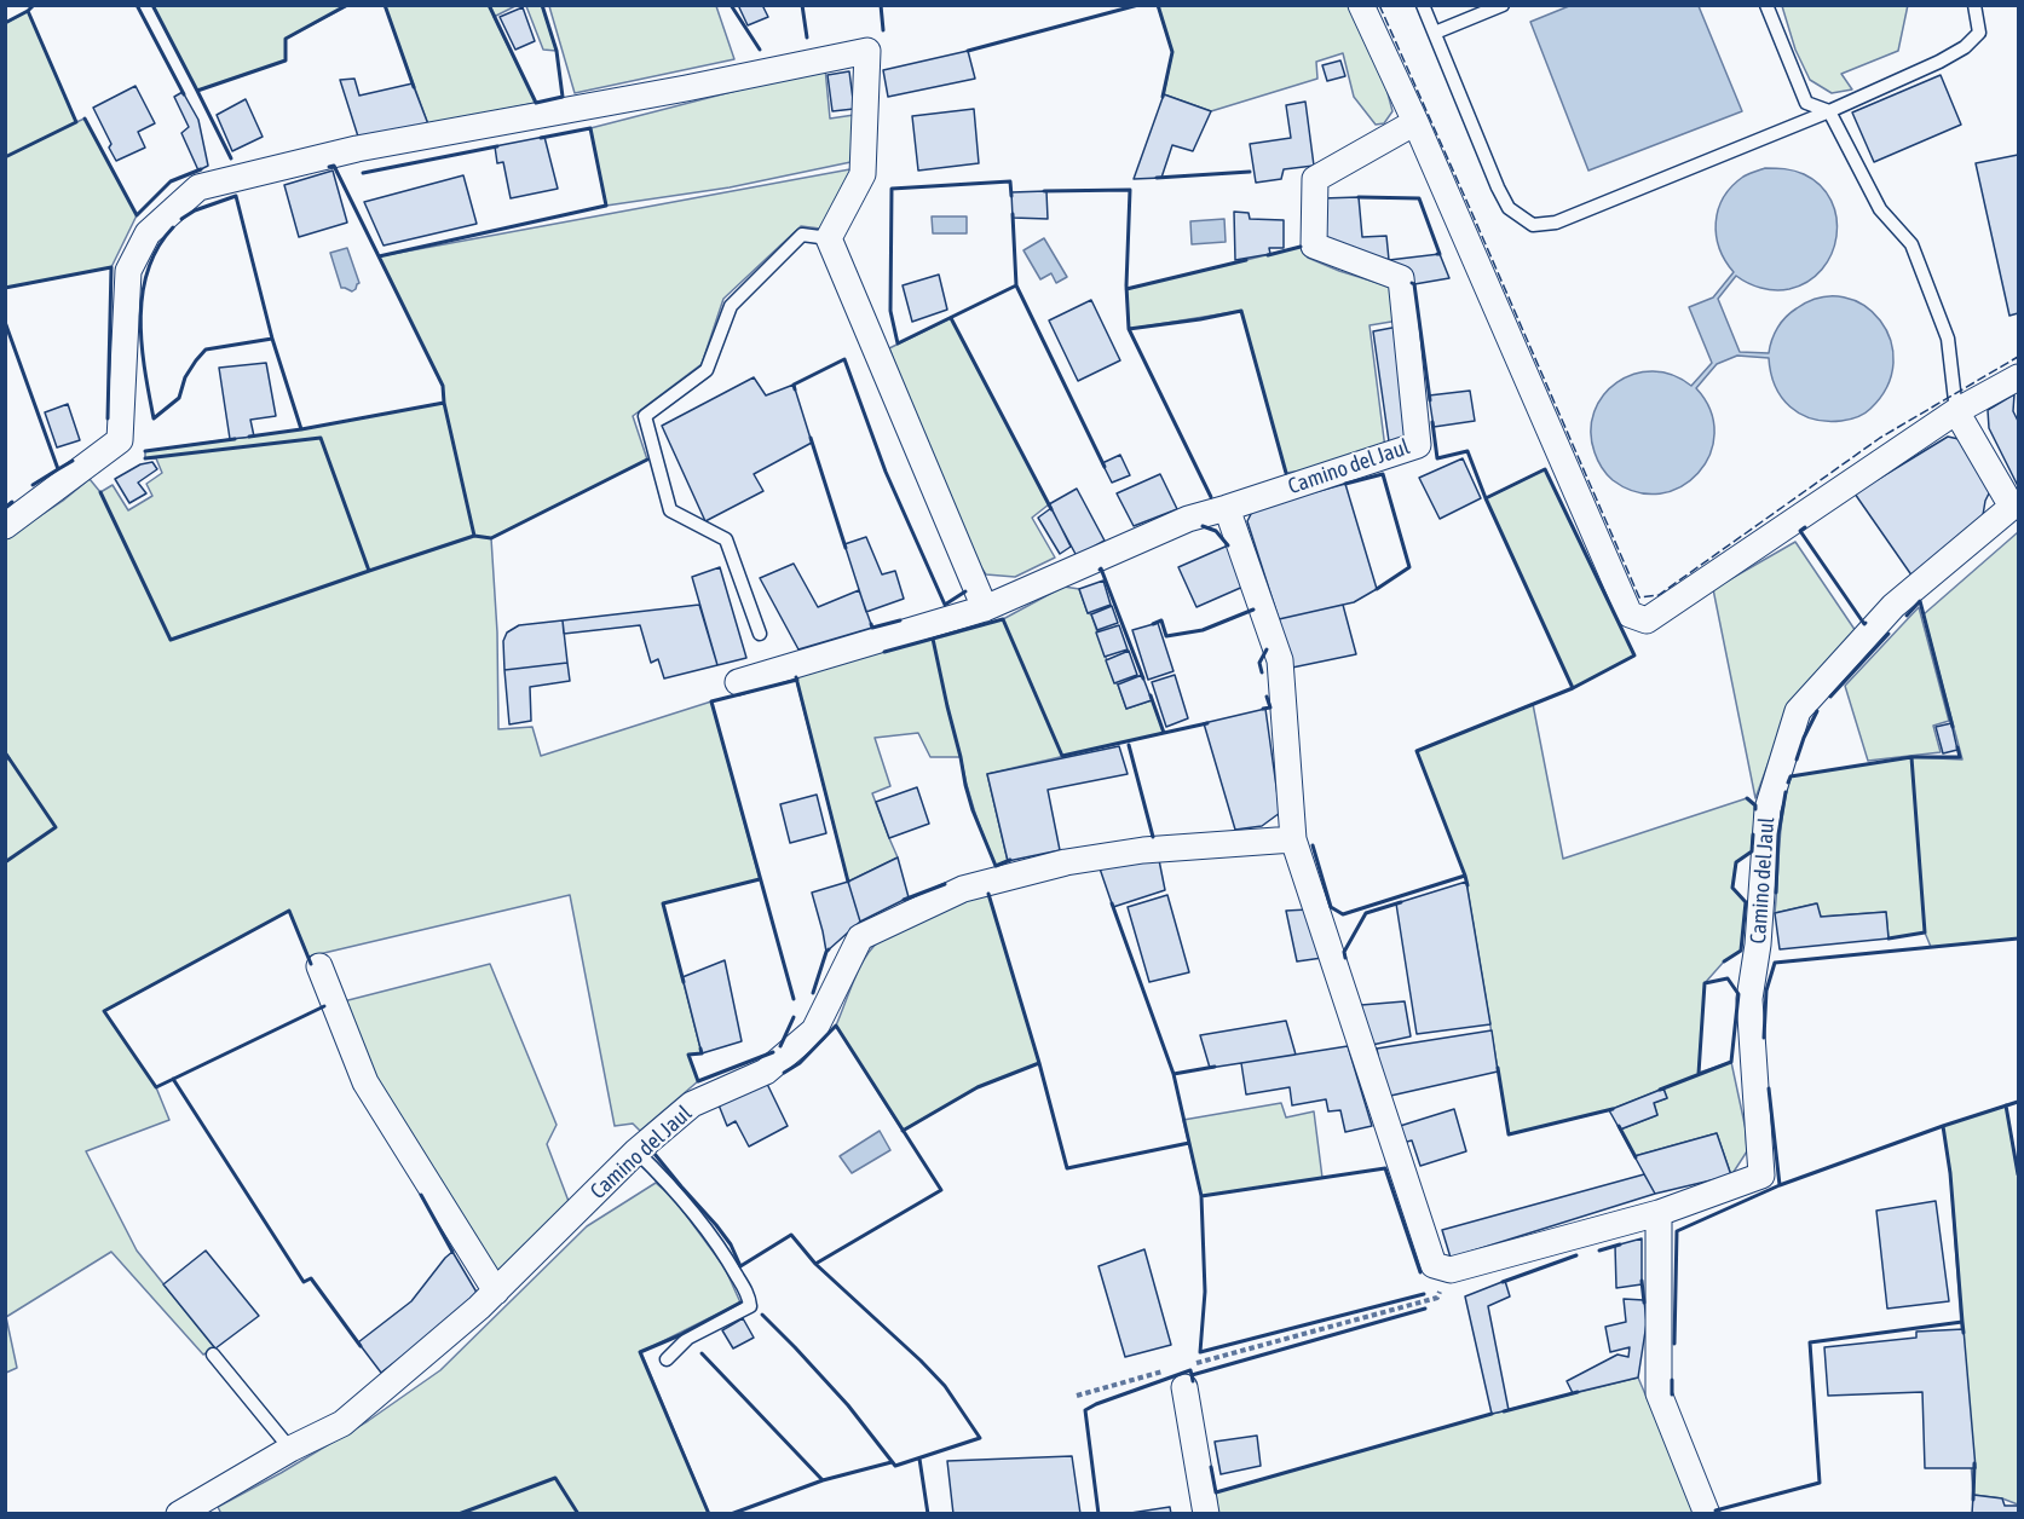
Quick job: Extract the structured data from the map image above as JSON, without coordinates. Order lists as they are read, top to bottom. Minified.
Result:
{"streets":{"street":["Camino del Jaul"]}}
